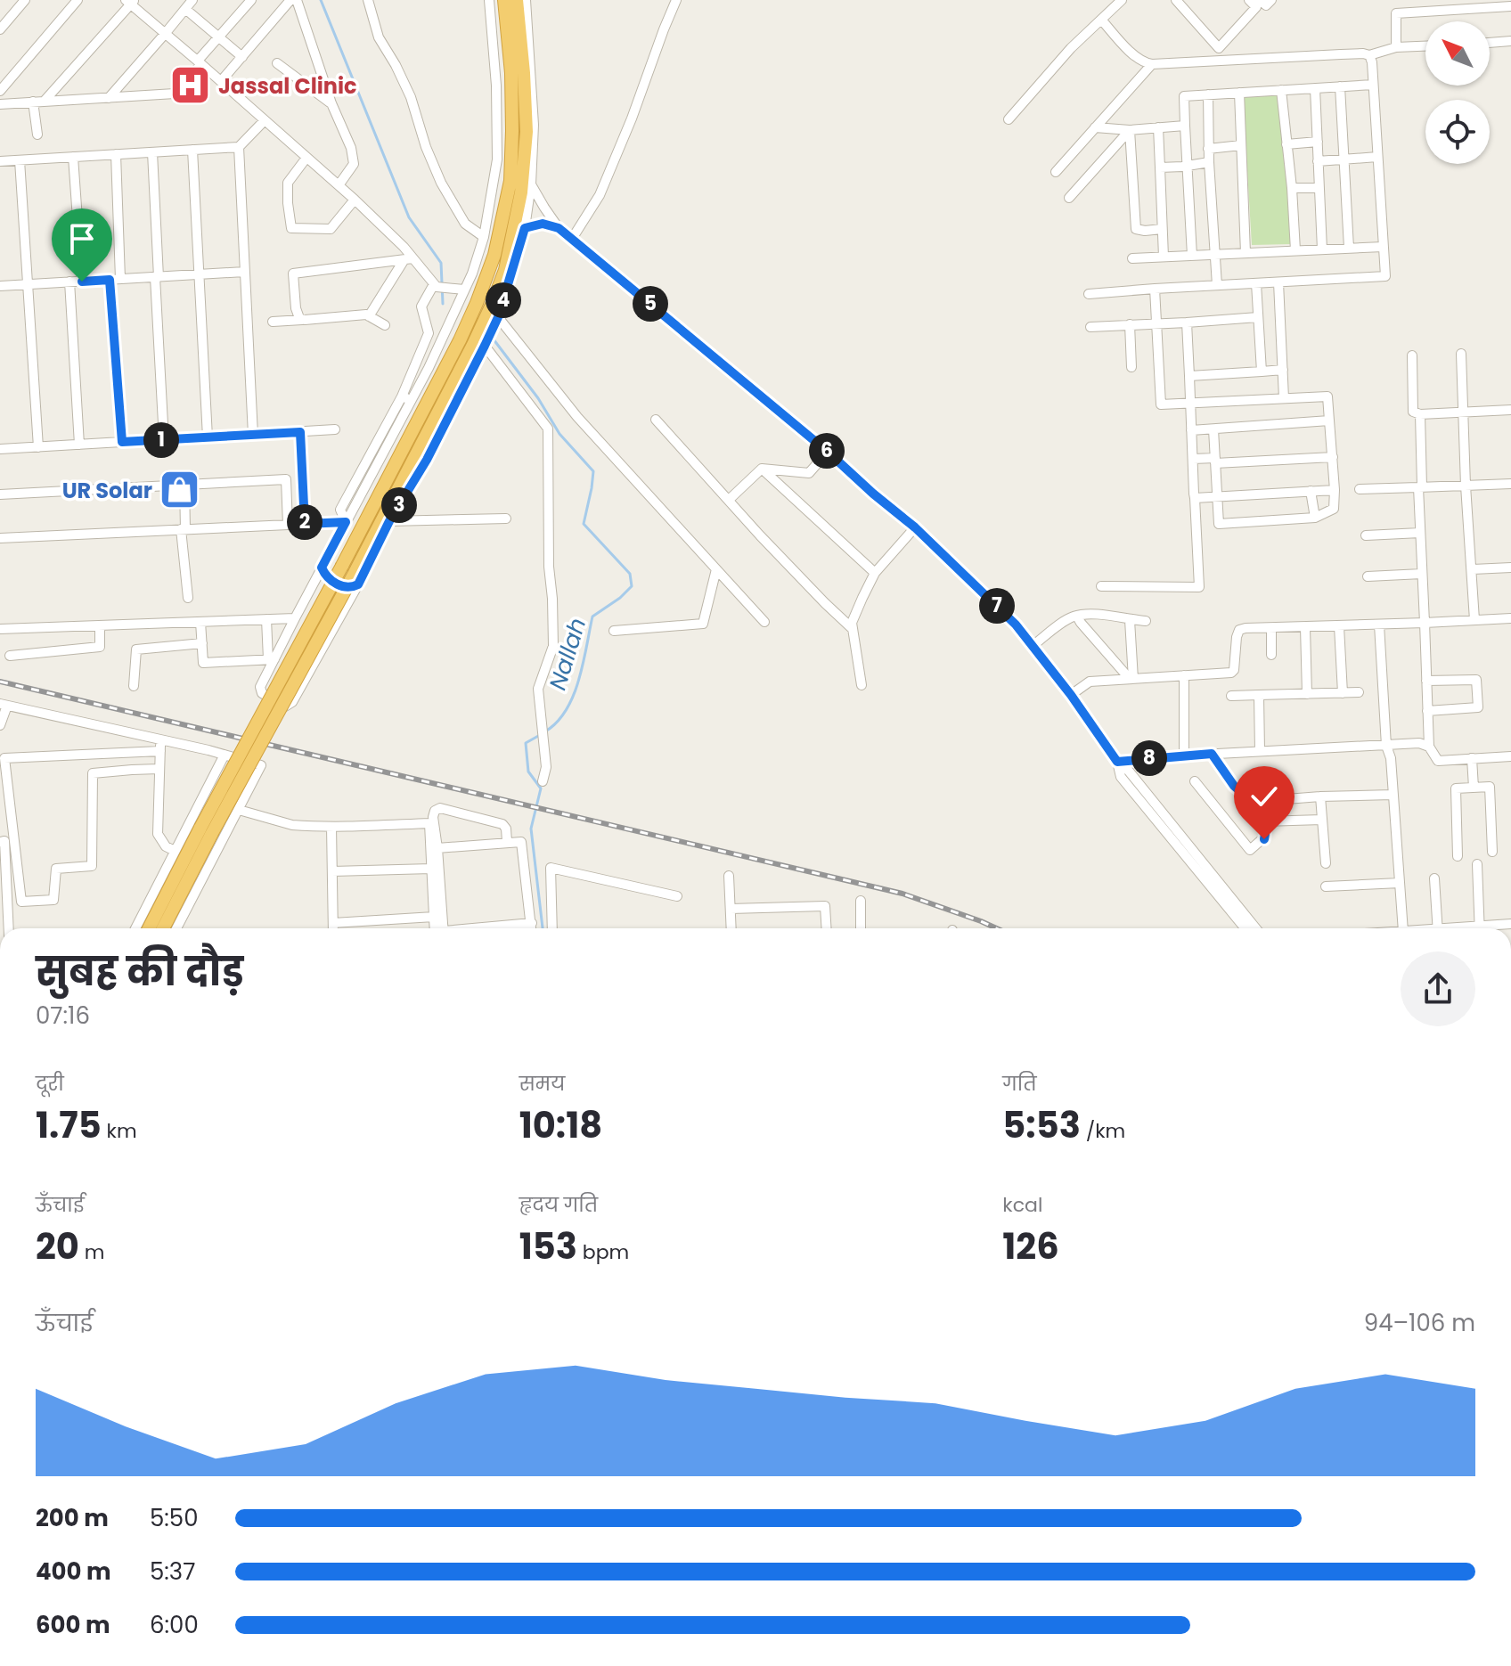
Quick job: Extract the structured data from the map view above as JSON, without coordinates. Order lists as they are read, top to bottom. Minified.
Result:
{"water":["Nallah"],"places":{"hospital":["Jassal Clinic"],"shop":["UR Solar"]},"north":"top left","page":{"pins":["4","5","1","6","3","2","7","8"],"heading":["सुबह की दौड़","07:16"],"stats":[["दूरी","1.75 km"],["समय","10:18"],["गति","5:53 /km"],["ऊँचाई","20 m"],["हृदय गति","153 bpm"],["kcal","126"]],"chart":["ऊँचाई","94–106 m"],"list":[{"name":"200 m","note":"5:50"},{"name":"400 m","note":"5:37"},{"name":"600 m","note":"6:00"}]}}
